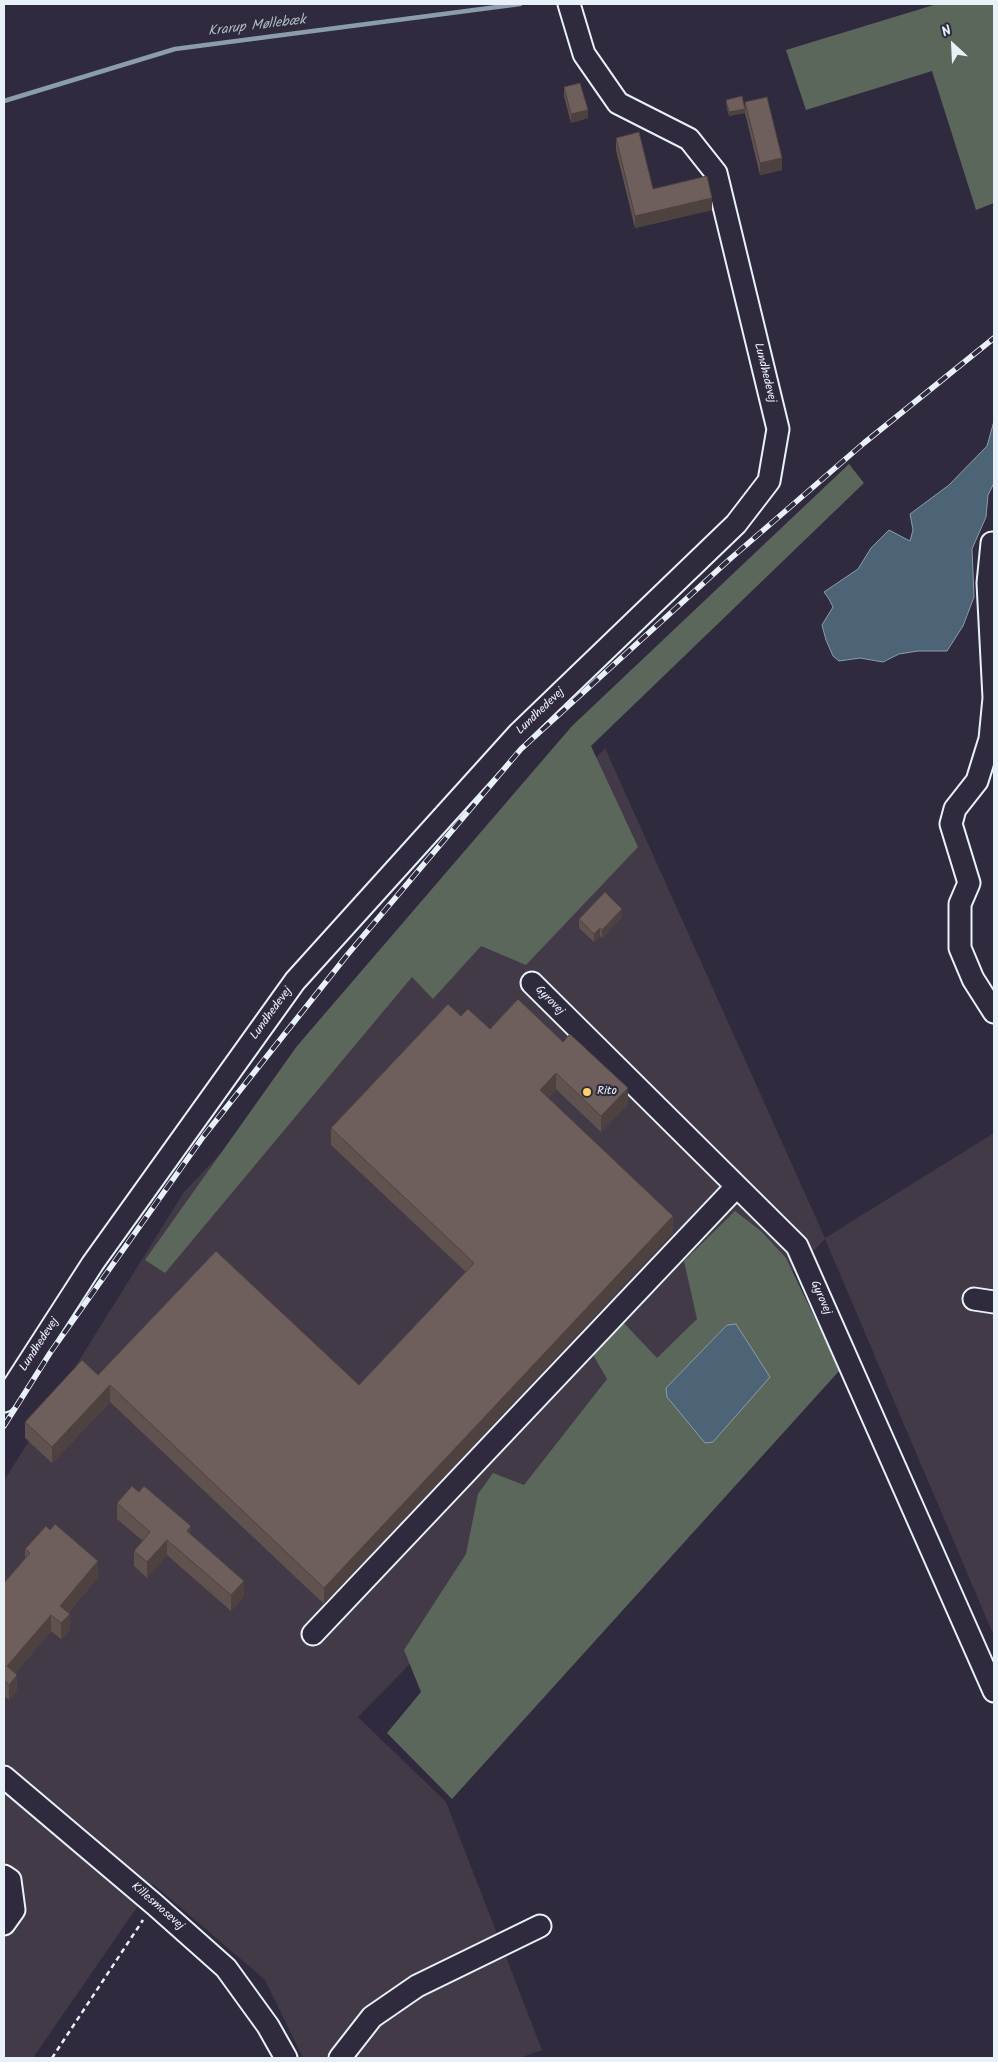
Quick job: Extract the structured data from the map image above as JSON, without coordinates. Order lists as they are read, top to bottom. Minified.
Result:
{"streets":{"street":["Lundhedevej","Gyrovej","Killesmosevej"]},"water":["Krarup Møllebæk"],"places":["Rito"],"north":"top left"}
